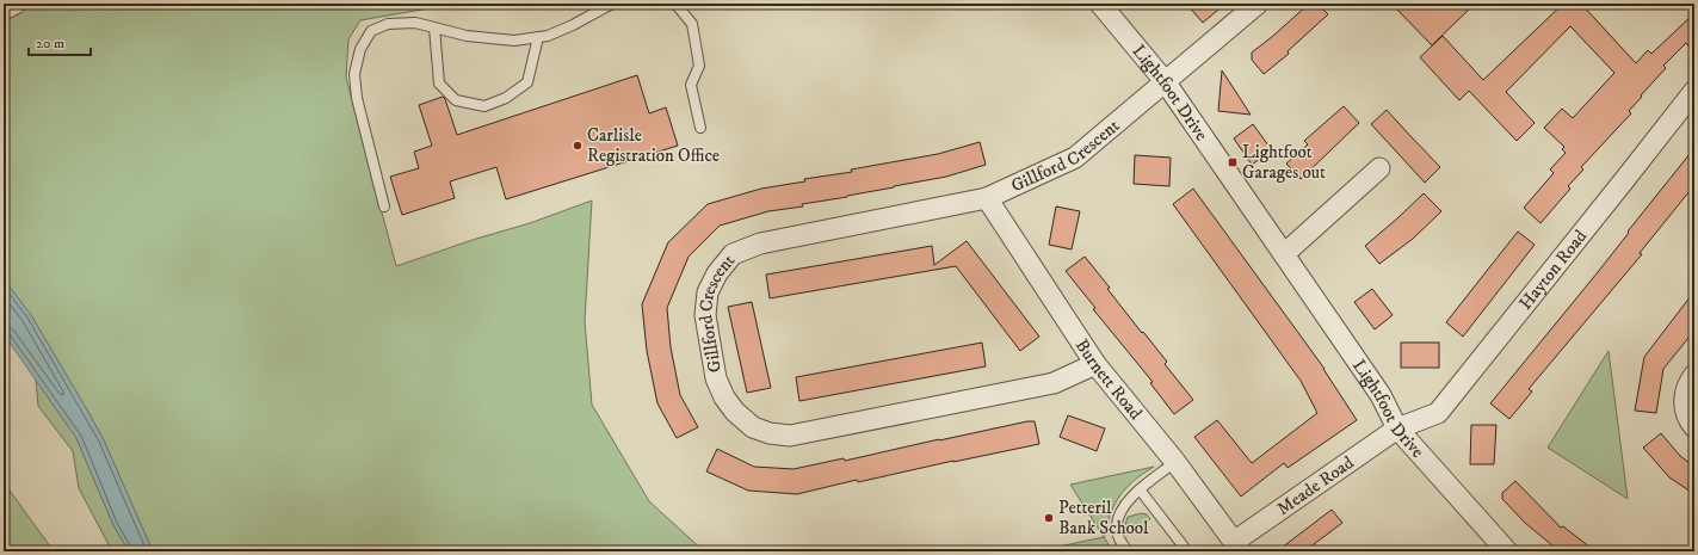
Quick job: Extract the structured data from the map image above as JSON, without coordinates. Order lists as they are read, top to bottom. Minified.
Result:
{"streets":{"street":["Lightfoot Drive","Gillford Crescent","Hayton Road","Burnett Road","Meade Road"]},"crossings":[["Lightfoot Drive","Gillford Crescent"],["Lightfoot Drive","Hayton Road"],["Lightfoot Drive","Meade Road"],["Gillford Crescent","Burnett Road"],["Hayton Road","Meade Road"],["Burnett Road","Meade Road"]],"places":{"other":["Carlisle Registration Office","Petteril Bank School"],"transit":["Lightfoot Garages out"]},"scale_bar":"20 m"}
